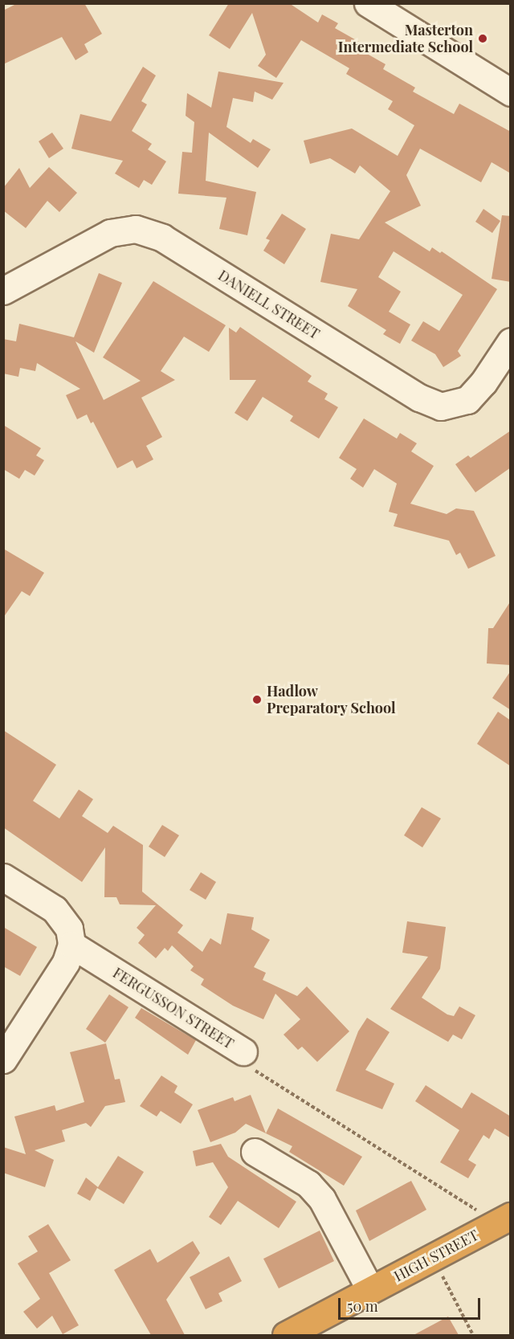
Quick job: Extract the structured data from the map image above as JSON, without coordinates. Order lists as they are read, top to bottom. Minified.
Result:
{"streets":{"highway":["HIGH STREET"],"street":["DANIELL STREET","FERGUSSON STREET"]},"crossings":[["FERGUSSON STREET","HIGH STREET"]],"places":["Masterton Intermediate School","Hadlow Preparatory School"],"scale_bar":"50 m"}
